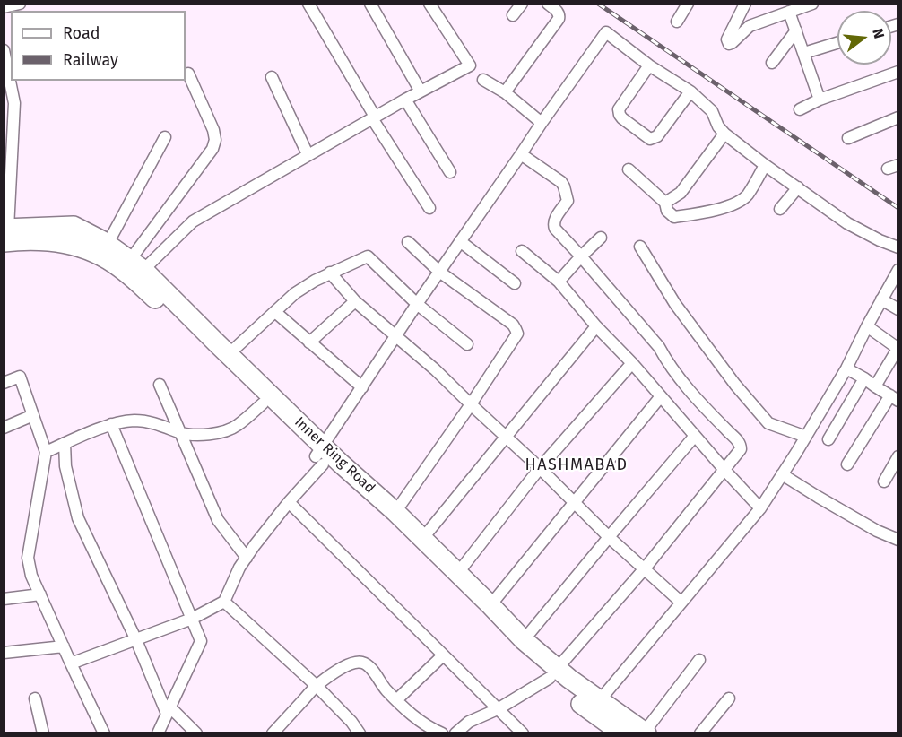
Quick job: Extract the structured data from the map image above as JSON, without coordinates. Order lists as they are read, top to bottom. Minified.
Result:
{"streets":{"highway":["Inner Ring Road"]},"districts":["HASHMABAD"],"legend":["Road","Railway"],"north":"right"}
